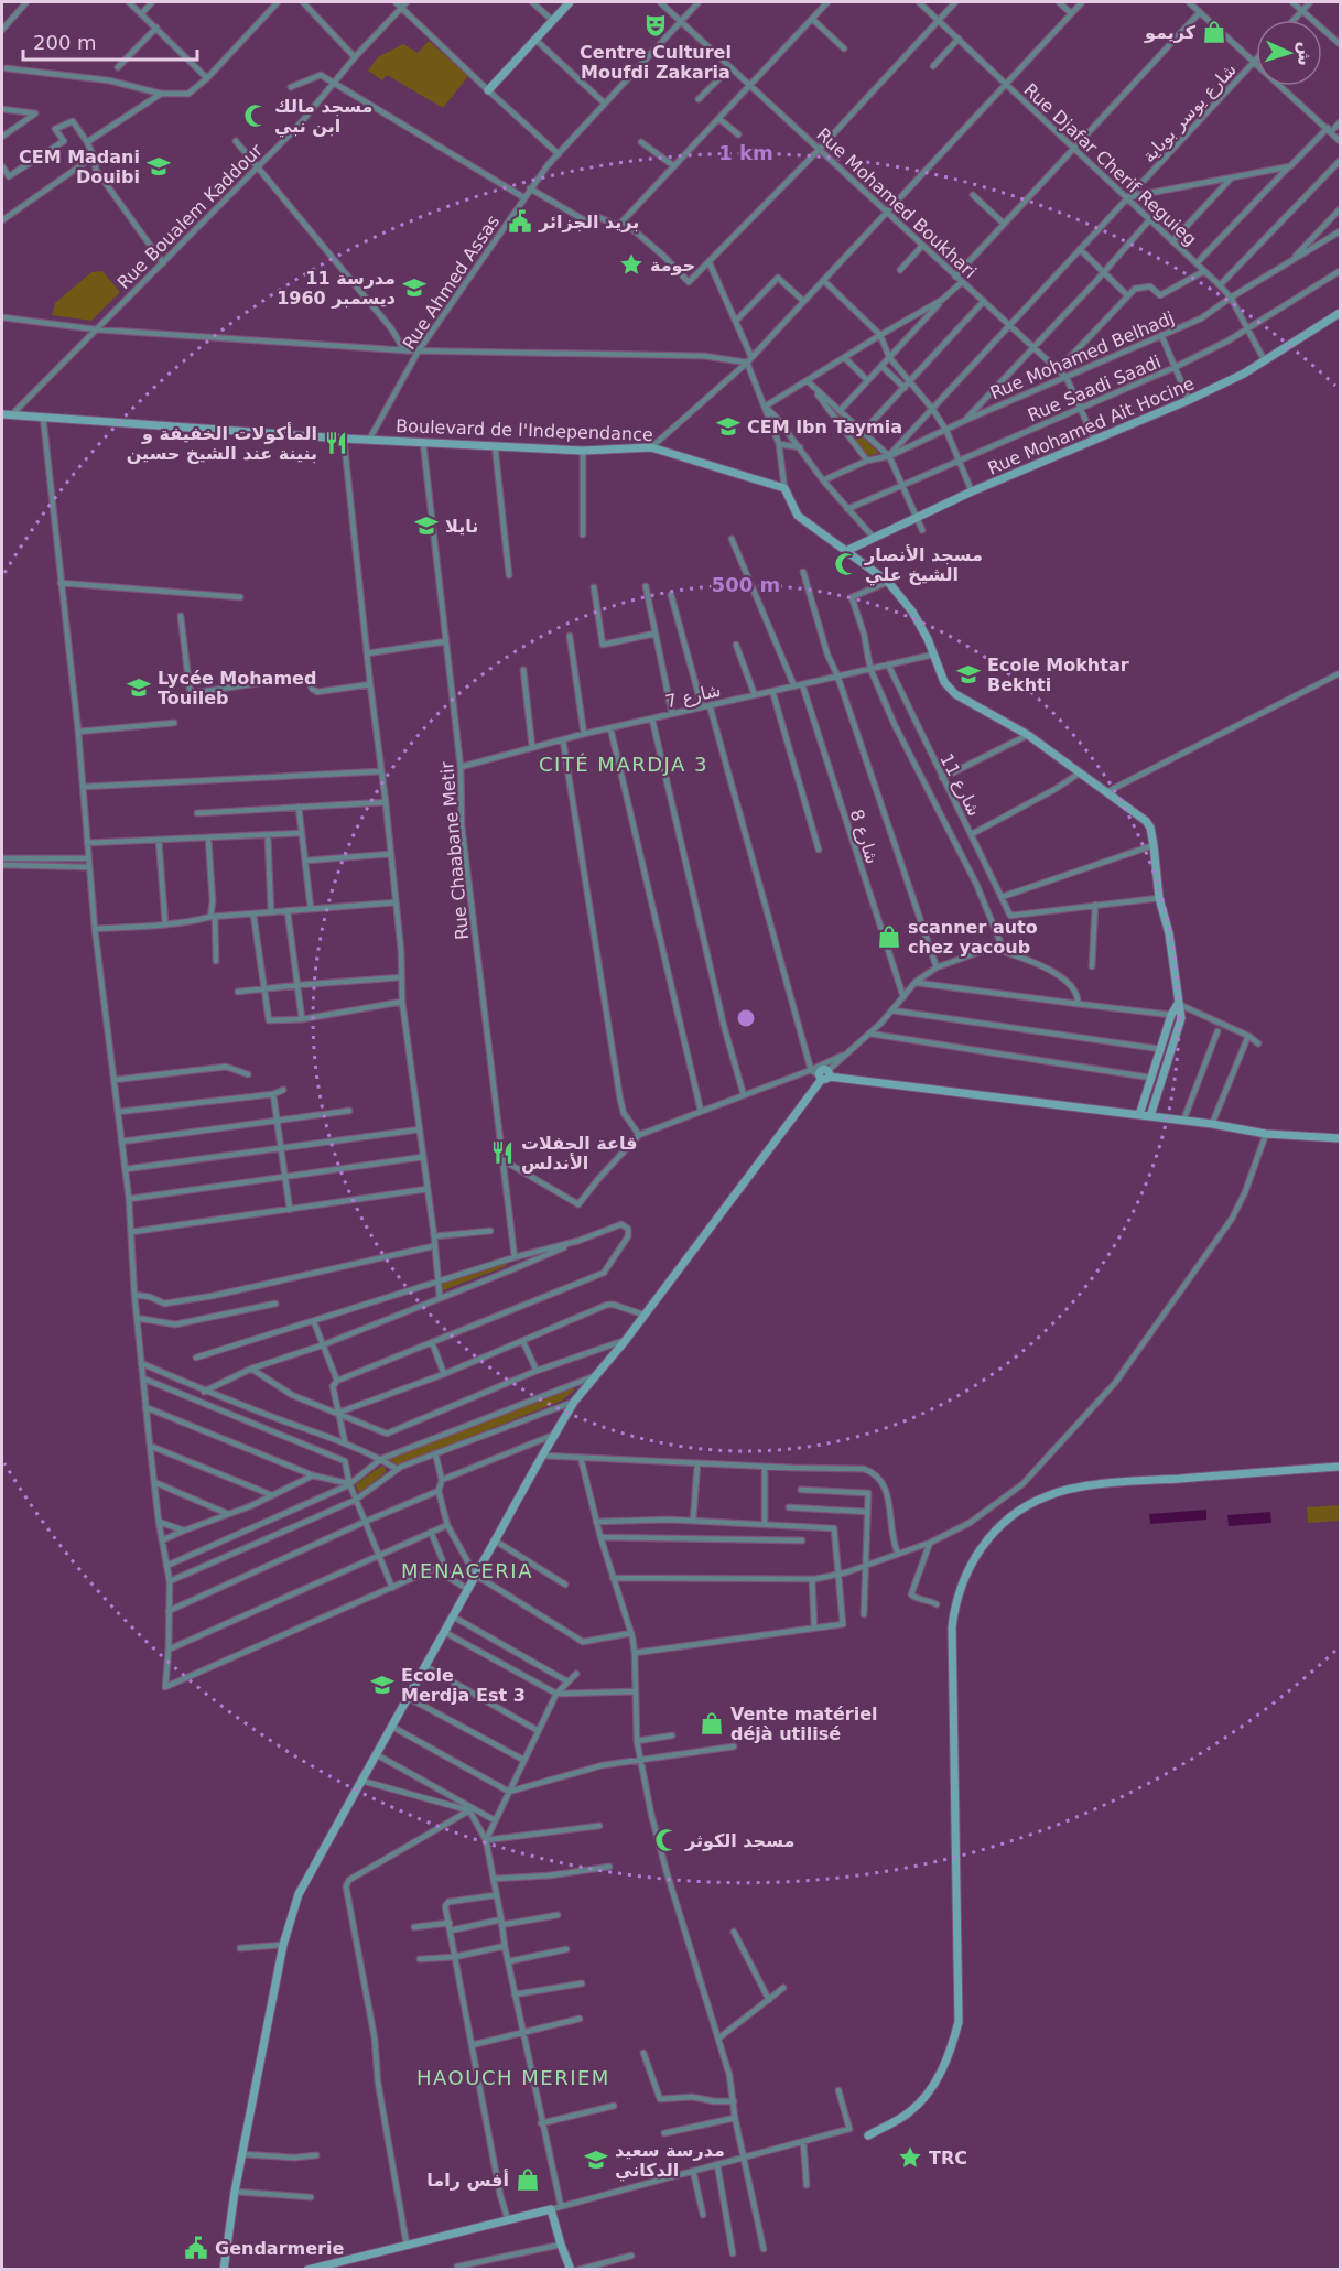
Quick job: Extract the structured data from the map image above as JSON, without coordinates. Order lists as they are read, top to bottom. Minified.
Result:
{"streets":{"street":["شارع يوسر بوباية","Rue Djafar Cherif Reguieg","Rue Mohamed Boukhari","Rue Boualem Kaddour","Rue Ahmed Assas","Rue Mohamed Belhadj","Rue Saadi Saadi","Rue Mohamed Ait Hocine","Boulevard de l'Independance","شارع 7","شارع 11","شارع 8","Rue Chaabane Metir"]},"crossings":[["شارع يوسر بوباية","Rue Djafar Cherif Reguieg"],["شارع يوسر بوباية","Rue Mohamed Boukhari"],["شارع يوسر بوباية","Rue Mohamed Belhadj"],["Rue Djafar Cherif Reguieg","Rue Mohamed Belhadj"],["Rue Djafar Cherif Reguieg","Rue Saadi Saadi"],["Rue Djafar Cherif Reguieg","Rue Mohamed Ait Hocine"],["Rue Mohamed Boukhari","Rue Ahmed Assas"],["Rue Mohamed Boukhari","Rue Mohamed Belhadj"],["Rue Mohamed Boukhari","Rue Saadi Saadi"],["Rue Mohamed Boukhari","Rue Mohamed Ait Hocine"],["Rue Boualem Kaddour","Boulevard de l'Independance"],["Rue Ahmed Assas","Boulevard de l'Independance"],["Boulevard de l'Independance","Rue Chaabane Metir"],["شارع 7","شارع 11"],["شارع 7","شارع 8"],["شارع 7","Rue Chaabane Metir"]],"districts":["CITÉ MARDJA 3","MENACERIA","HAOUCH MERIEM"],"places":{"theatre":["Centre Culturel Moufdi Zakaria"],"shop":["كريمو","scanner auto chez yacoub","Vente matériel déjà utilisé","أفس راما"],"mosque":["مسجد مالك ابن نبي","مسجد الأنصار الشيخ علي","مسجد الكوثر"],"school or university":["CEM Madani Douibi","مدرسة 11 ديسمبر 1960","CEM Ibn Taymia","نايلا","Ecole Mokhtar Bekhti","Lycée Mohamed Touileb","Ecole Merdja Est 3","مدرسة سعيد الدكاني"],"public building":["بريد الجزائر","Gendarmerie"],"place":["حومة","TRC"],"restaurant":["المأكولات الخفيفة و بنينة عند الشيخ حسين","قاعة الحفلات الأندلس"]},"scale_bar":"200 m","north":"right","rings":["1 km","500 m"]}
